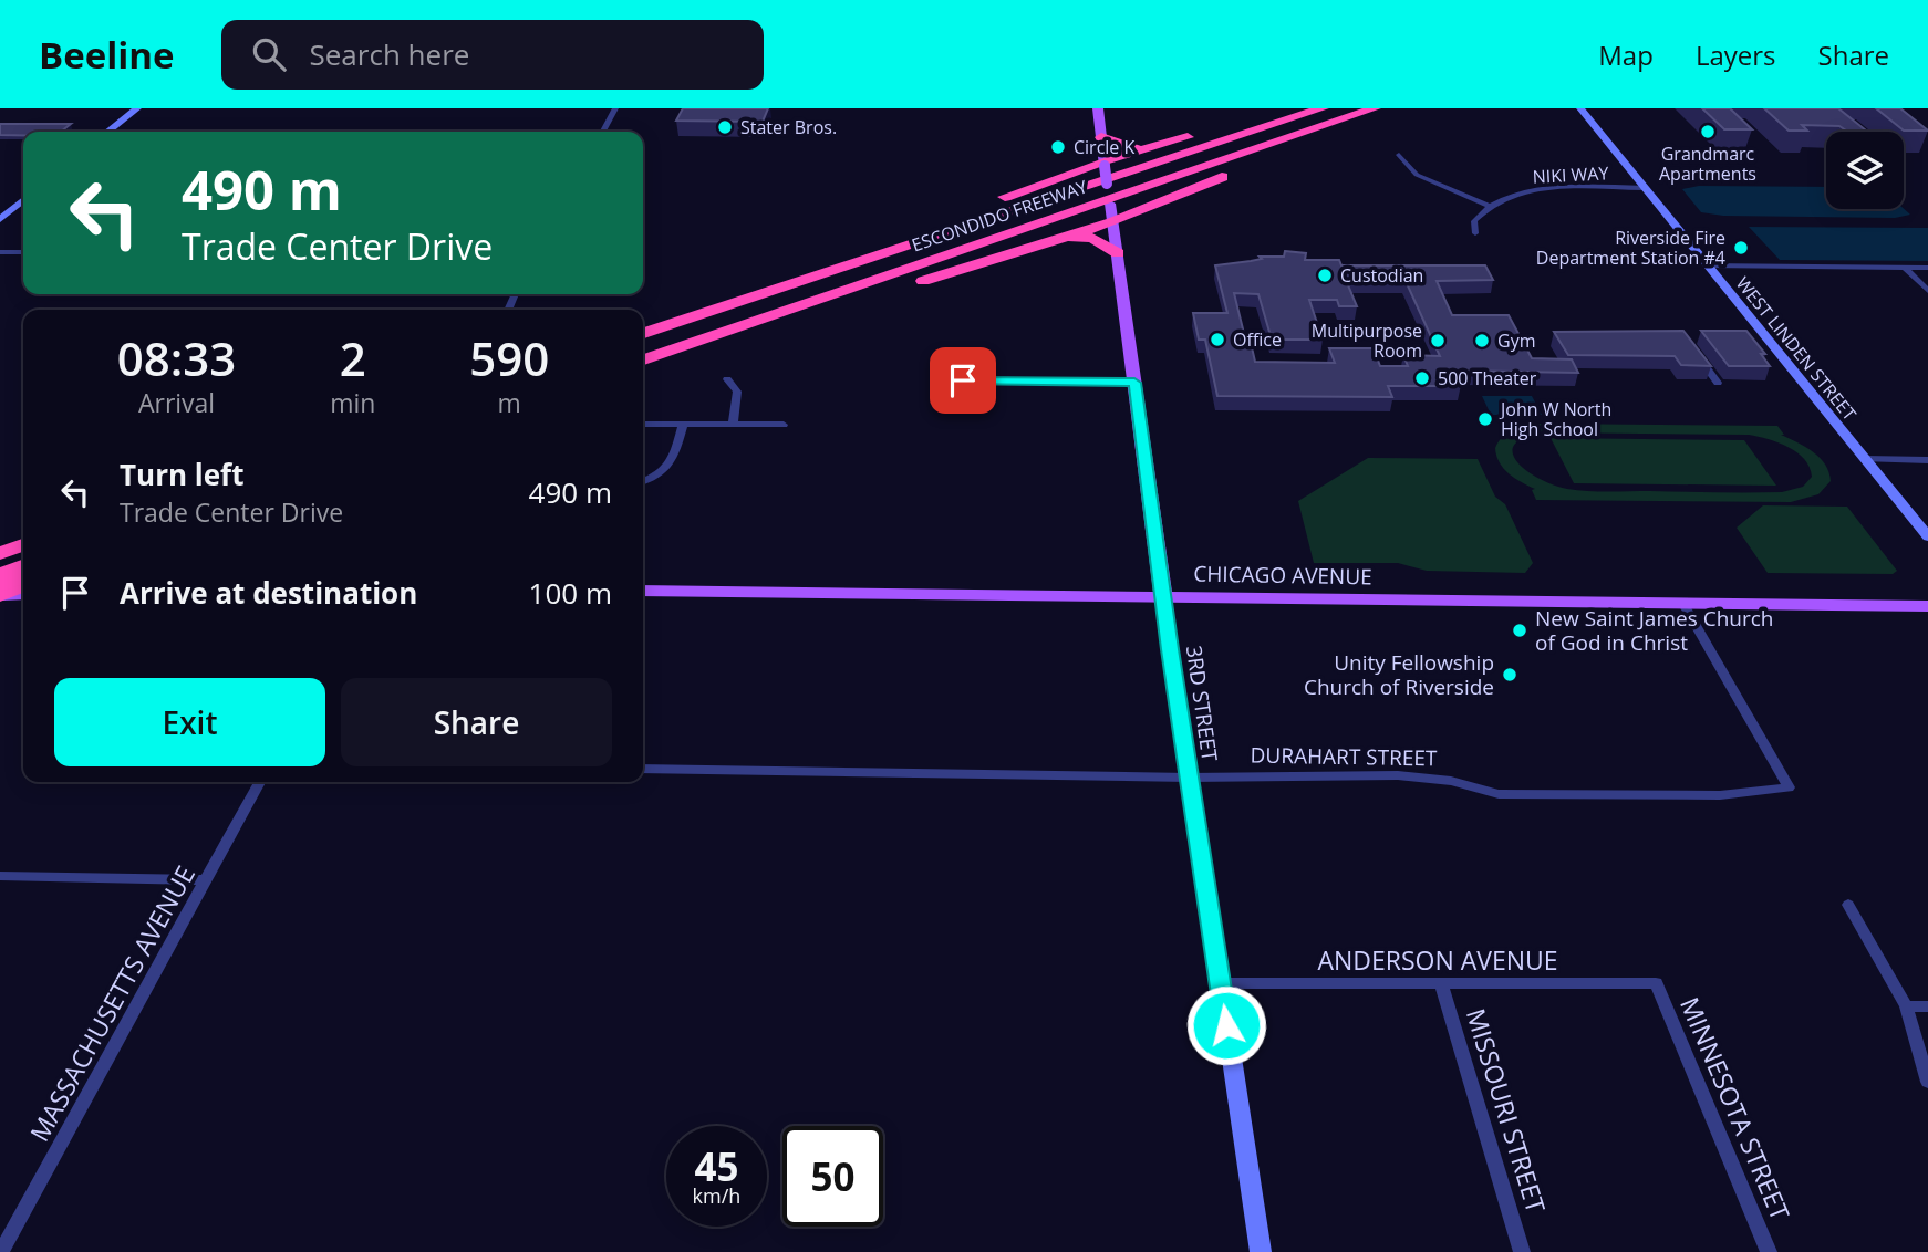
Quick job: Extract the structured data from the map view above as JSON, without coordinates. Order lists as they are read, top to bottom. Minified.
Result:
{"streets":{"highway":["ESCONDIDO FREEWAY"],"main road":["WEST LINDEN STREET","CHICAGO AVENUE","3RD STREET"],"street":["NIKI WAY","DURAHART STREET","ANDERSON AVENUE","MASSACHUSETTS AVENUE","MINNESOTA STREET","MISSOURI STREET"]},"crossings":[["NIKI WAY","WEST LINDEN STREET"],["CHICAGO AVENUE","3RD STREET"],["CHICAGO AVENUE","DURAHART STREET"],["3RD STREET","DURAHART STREET"],["3RD STREET","ANDERSON AVENUE"],["ANDERSON AVENUE","MINNESOTA STREET"],["ANDERSON AVENUE","MISSOURI STREET"]],"places":["Stater Bros.","Grandmarc Apartments","Circle K","Riverside Fire Department Station #4","Custodian","Office","Multipurpose Room","Gym","500 Theater","John W North High School","New Saint James Church of God in Christ","Unity Fellowship Church of Riverside"],"page":{"header":"Beeline","search":"Search here","nav":["Map","Layers","Share"],"turn":["490 m","Trade Center Drive"],"eta":["08:33","Arrival","2","min","590","m"],"list":[{"name":"Turn left","note":"Trade Center Drive","value":"490 m"},{"name":"Arrive at destination","value":"100 m"}],"buttons":["Exit","Share"],"speed":"45 km/h","limit":"50"}}
